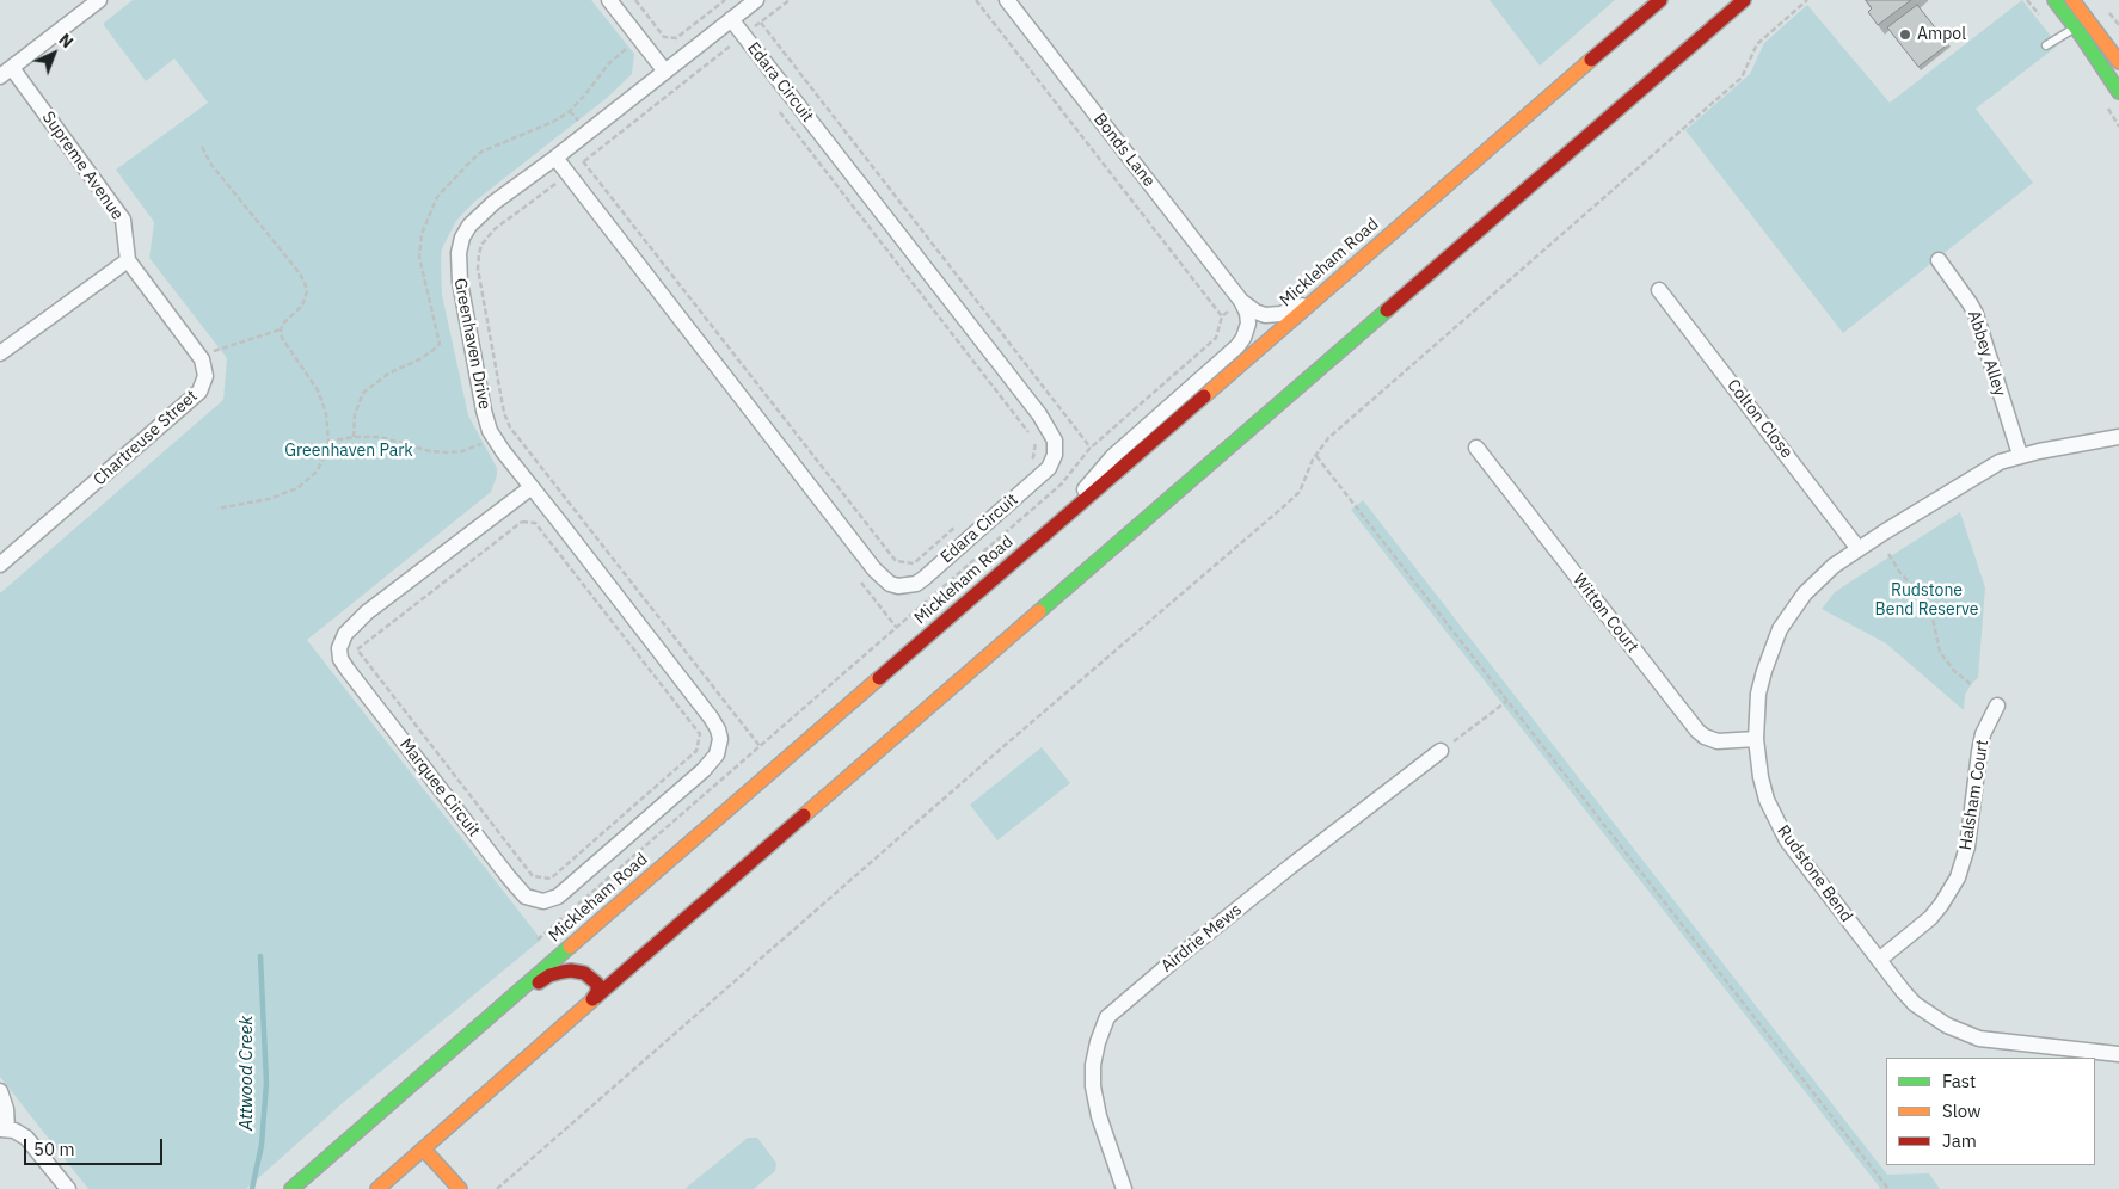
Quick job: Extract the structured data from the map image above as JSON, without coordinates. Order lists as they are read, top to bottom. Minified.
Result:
{"streets":{"main road":["Mickleham Road"],"street":["Edara Circuit","Bonds Lane","Supreme Avenue","Greenhaven Drive","Abbey Alley","Colton Close","Chartreuse Street","Witton Court","Marquee Circuit","Halsham Court","Rudstone Bend","Airdrie Mews"]},"crossings":[["Edara Circuit","Greenhaven Drive"],["Greenhaven Drive","Marquee Circuit"],["Abbey Alley","Rudstone Bend"],["Colton Close","Rudstone Bend"],["Witton Court","Rudstone Bend"],["Halsham Court","Rudstone Bend"]],"water":["Attwood Creek"],"parks":["Greenhaven Park","Rudstone Bend Reserve"],"places":["Ampol"],"legend":["Fast","Slow","Jam"],"scale_bar":"50 m","north":"top right"}
